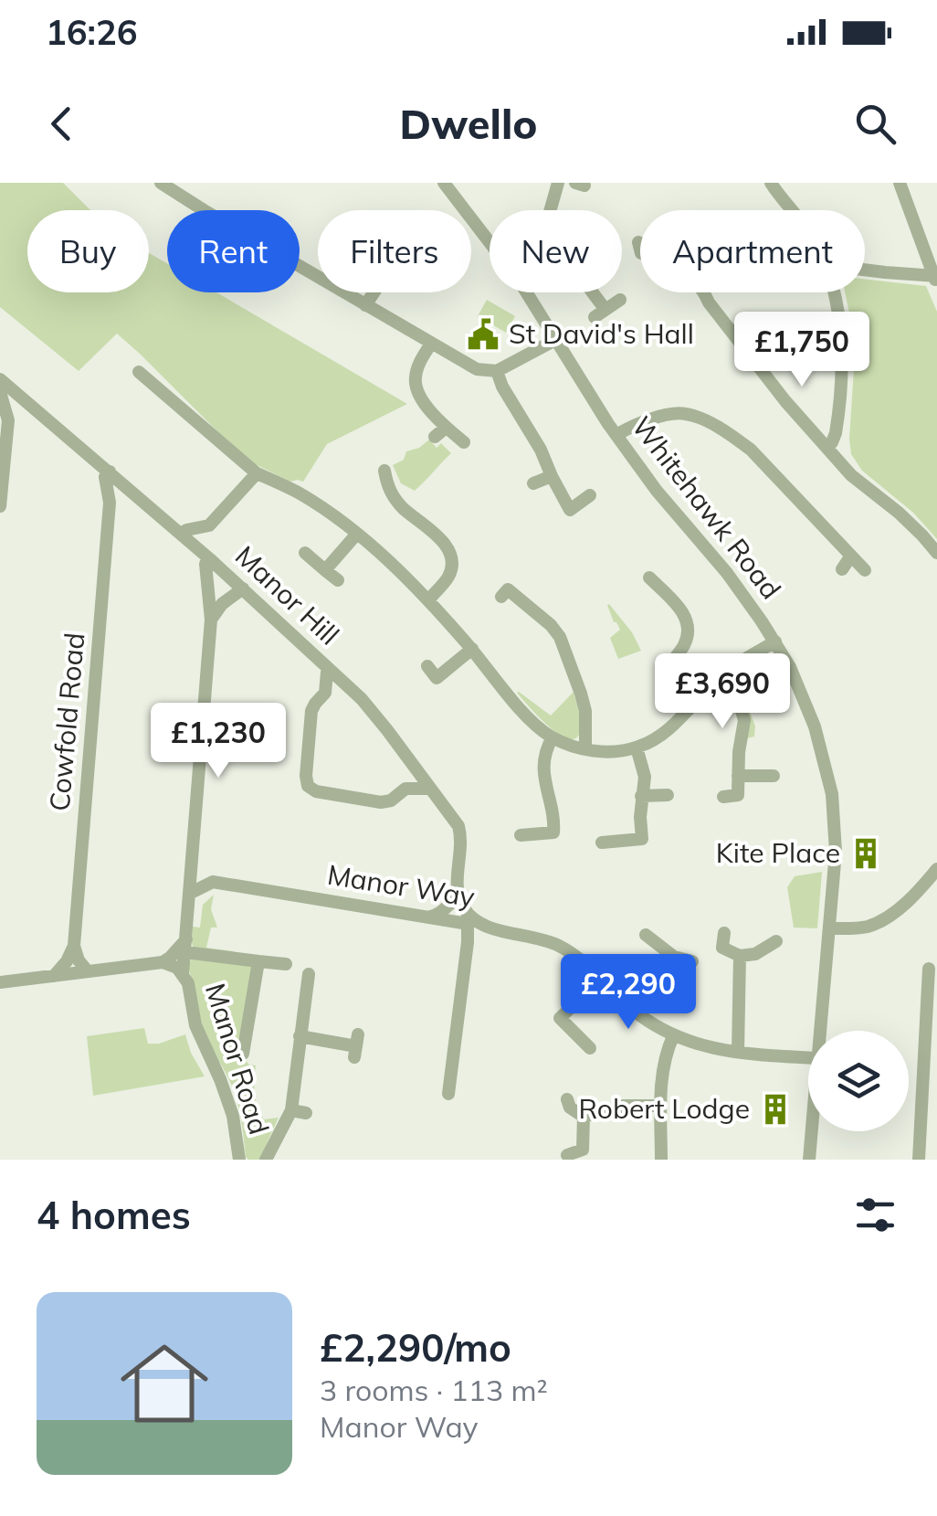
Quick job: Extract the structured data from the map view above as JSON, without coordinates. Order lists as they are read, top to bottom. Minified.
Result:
{"streets":{"street":["Whitehawk Road","Manor Hill","Cowfold Road","Manor Way","Manor Road"]},"crossings":[["Manor Hill","Cowfold Road"],["Manor Hill","Manor Road"]],"places":{"public building":["St David's Hall"],"building":["Kite Place","Robert Lodge"]},"page":{"status":"16:26","header":"Dwello","chip":["Buy","Rent","Filters","New","Apartment"],"price":["£1,750","£3,690","£1,230","£2,290"],"heading":"4 homes","list":[{"name":"£2,290/mo","note":"3 rooms · 113 m² · Manor Way"}]}}
